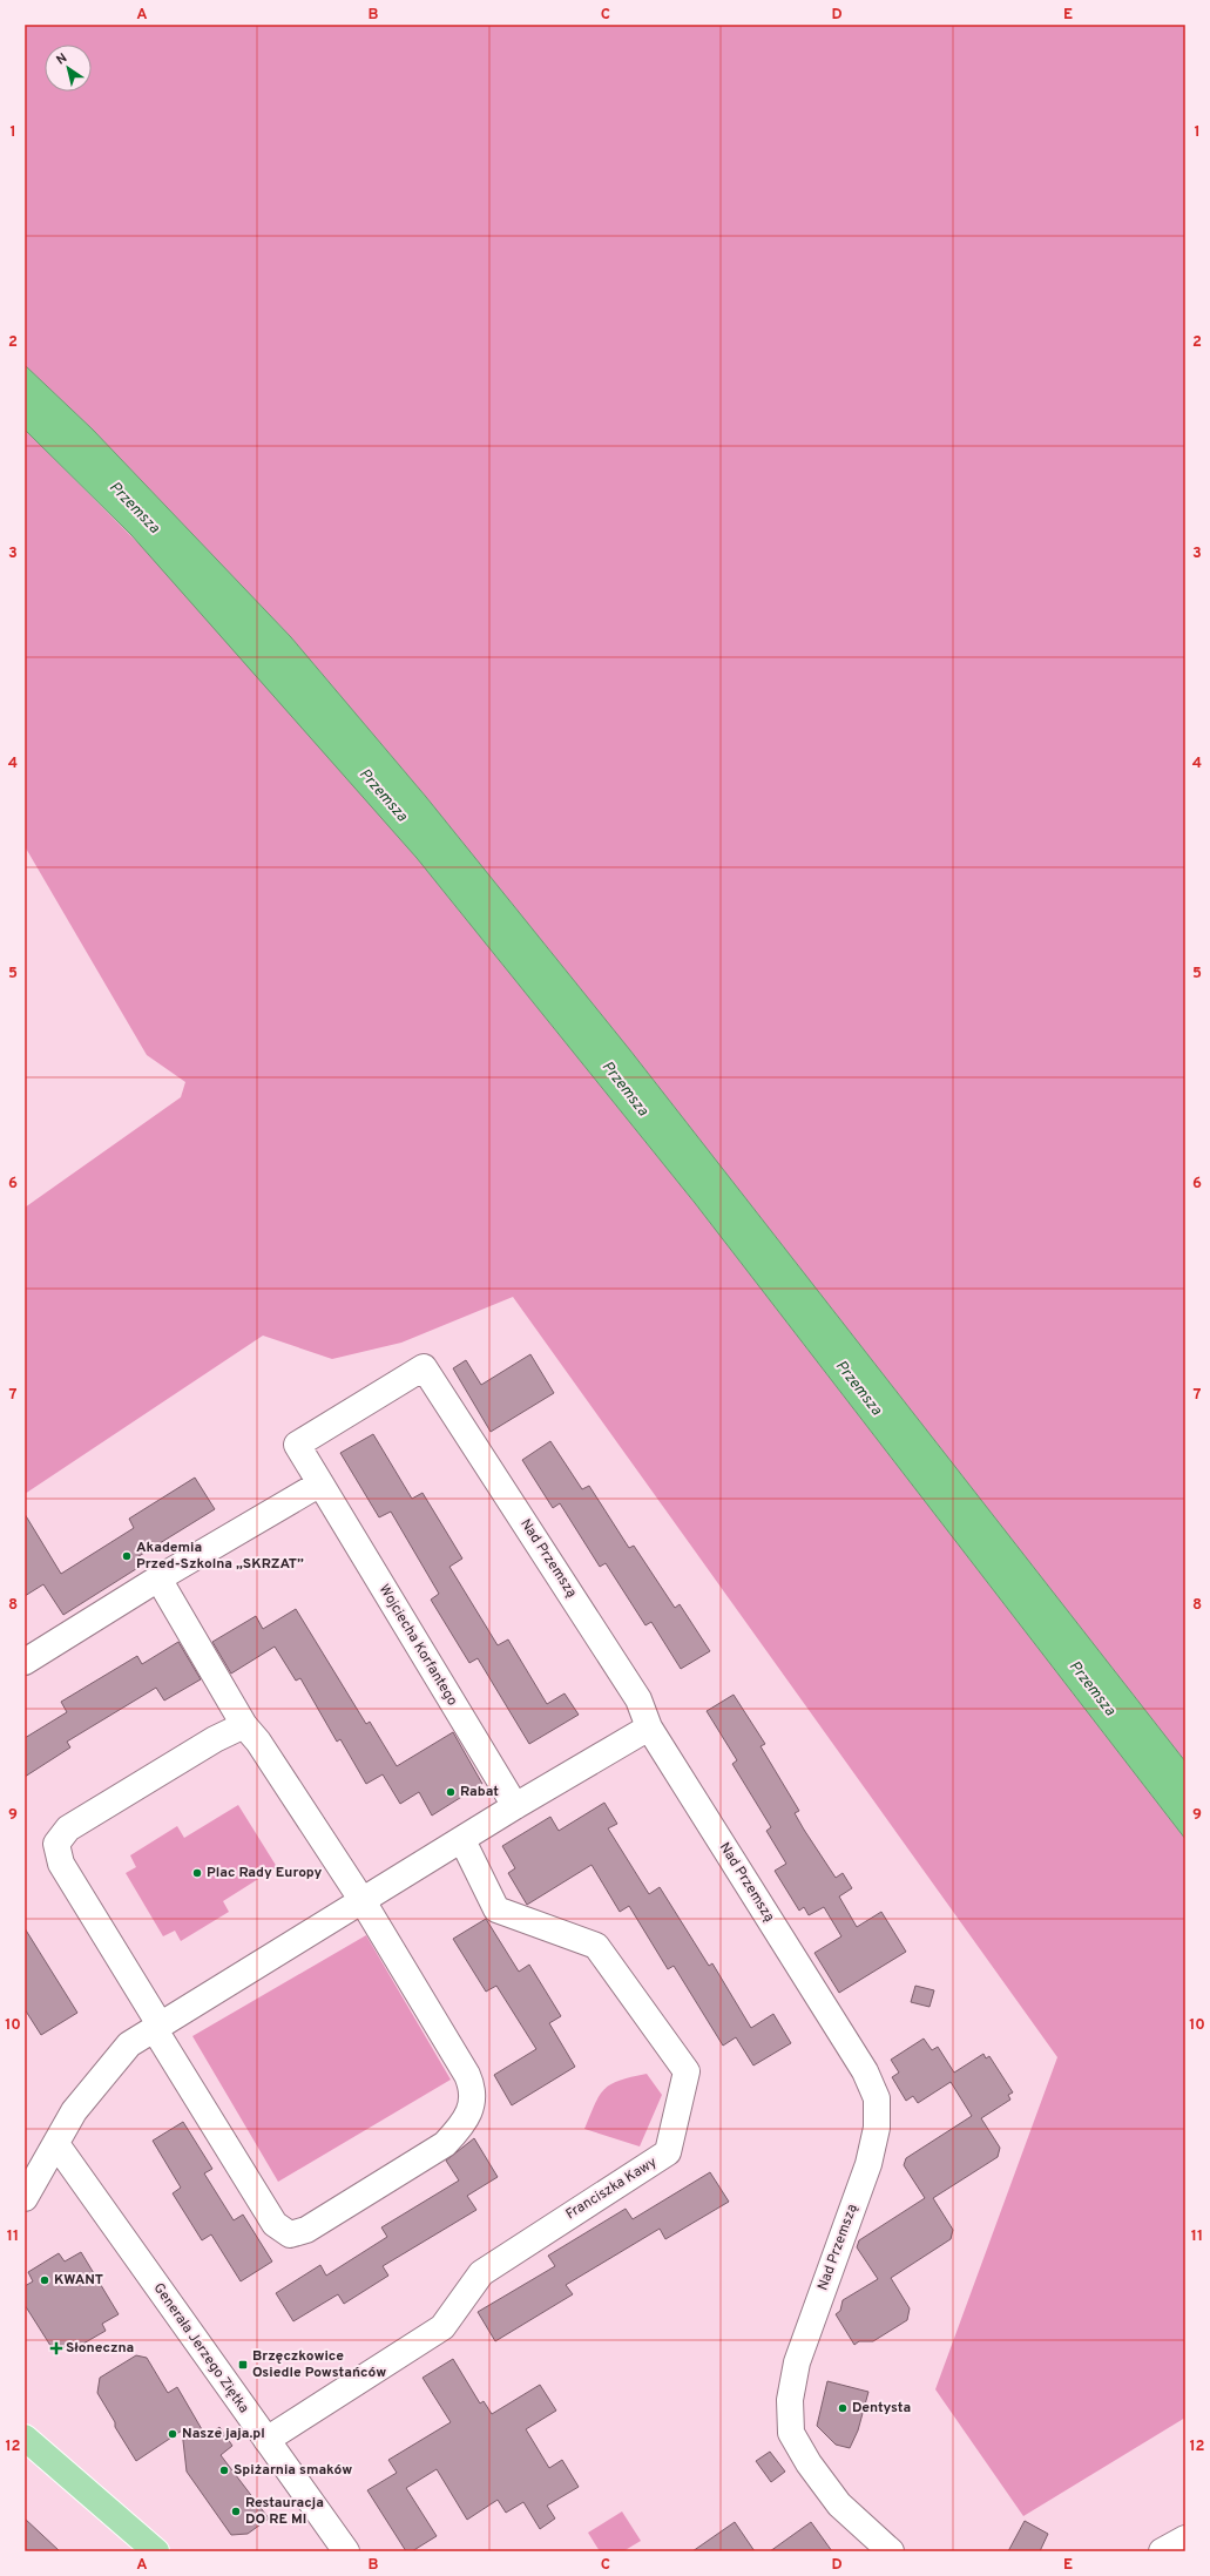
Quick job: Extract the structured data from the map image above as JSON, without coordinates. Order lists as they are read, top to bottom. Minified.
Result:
{"streets":{"street":["Nad Przemszą","Wojciecha Korfantego","Franciszka Kawy","Generała Jerzego Ziętka"]},"crossings":[["Nad Przemszą","Wojciecha Korfantego"],["Franciszka Kawy","Generała Jerzego Ziętka"]],"water":["Przemsza"],"places":{"other":["Akademia Przed-Szkolna „SKRZAT”","Rabat","Plac Rady Europy","KWANT","Dentysta","Nasze jaja.pl","Spiżarnia smaków","Restauracja DO RE MI"],"health":["Słoneczna"],"transit":["Brzęczkowice Osiedle Powstańców"]},"north":"top left","grid":{"columns":["A","B","C","D","E"],"rows":["1","2","3","4","5","6","7","8","9","10","11","12"]}}
